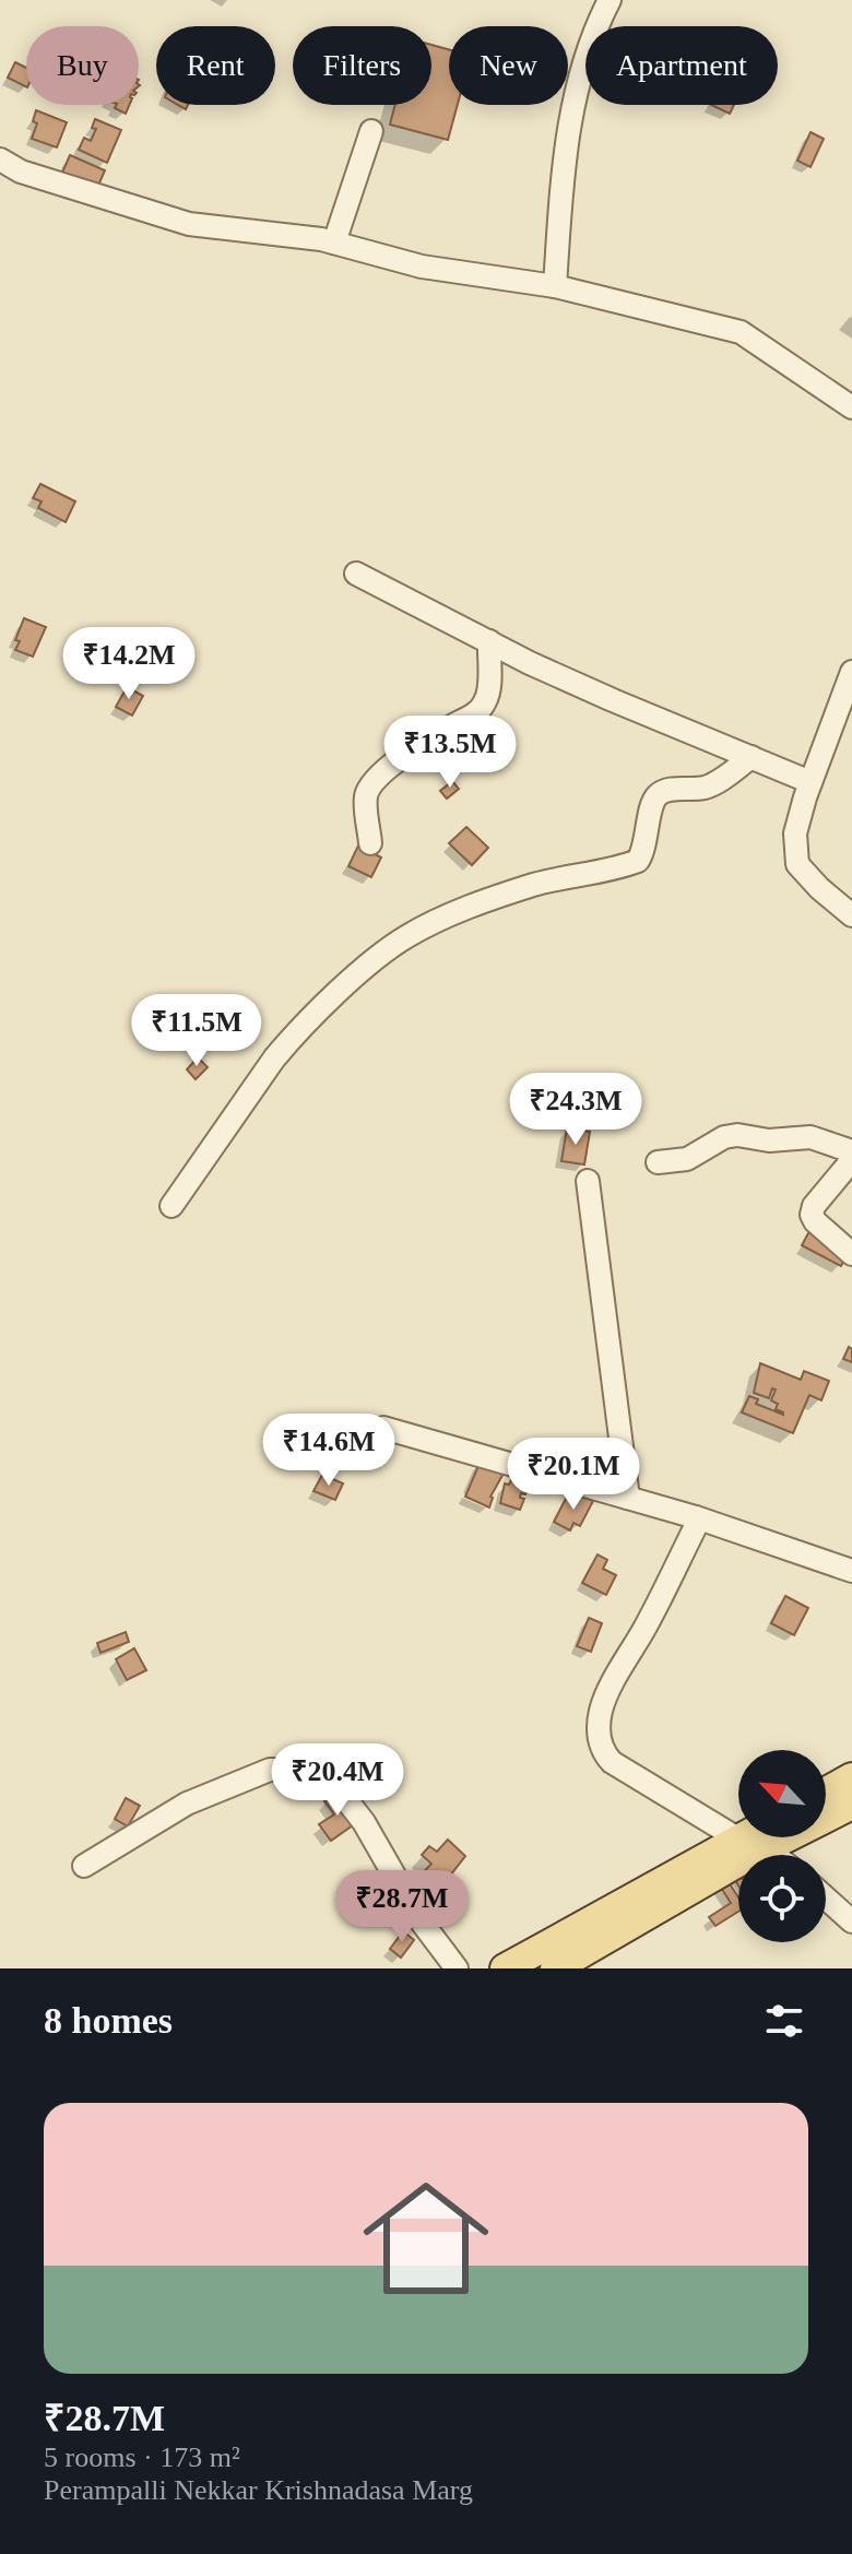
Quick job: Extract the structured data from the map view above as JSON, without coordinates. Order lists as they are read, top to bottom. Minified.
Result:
{"north":"top left","page":{"chip":["Buy","Rent","Filters","New","Apartment"],"price":["₹14.2M","₹13.5M","₹11.5M","₹24.3M","₹14.6M","₹20.1M","₹20.4M","₹28.7M"],"heading":"8 homes","list":[{"name":"₹28.7M","note":"5 rooms · 173 m² · Perampalli Nekkar Krishnadasa Marg"}]}}
